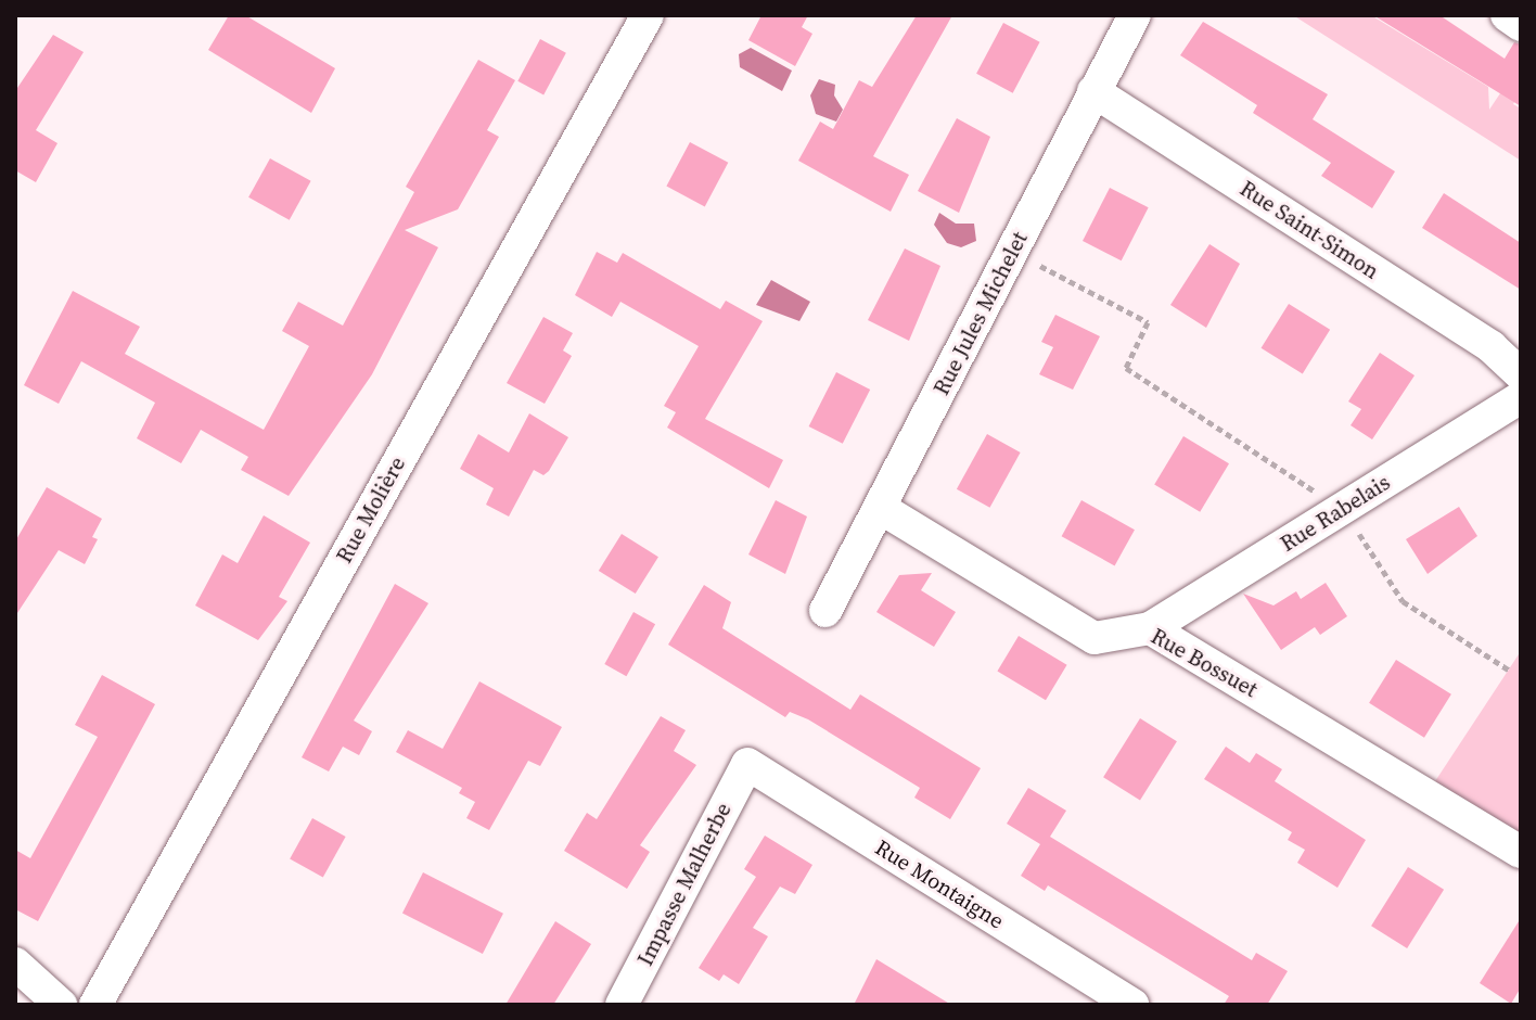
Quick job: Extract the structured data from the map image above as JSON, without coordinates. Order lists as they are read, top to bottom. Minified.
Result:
{"streets":{"street":["Rue Saint-Simon","Rue Jules Michelet","Rue Molière","Rue Rabelais","Rue Bossuet","Impasse Malherbe","Rue Montaigne"]},"crossings":[["Rue Saint-Simon","Rue Jules Michelet"],["Rue Jules Michelet","Rue Bossuet"],["Rue Rabelais","Rue Bossuet"],["Impasse Malherbe","Rue Montaigne"]]}
